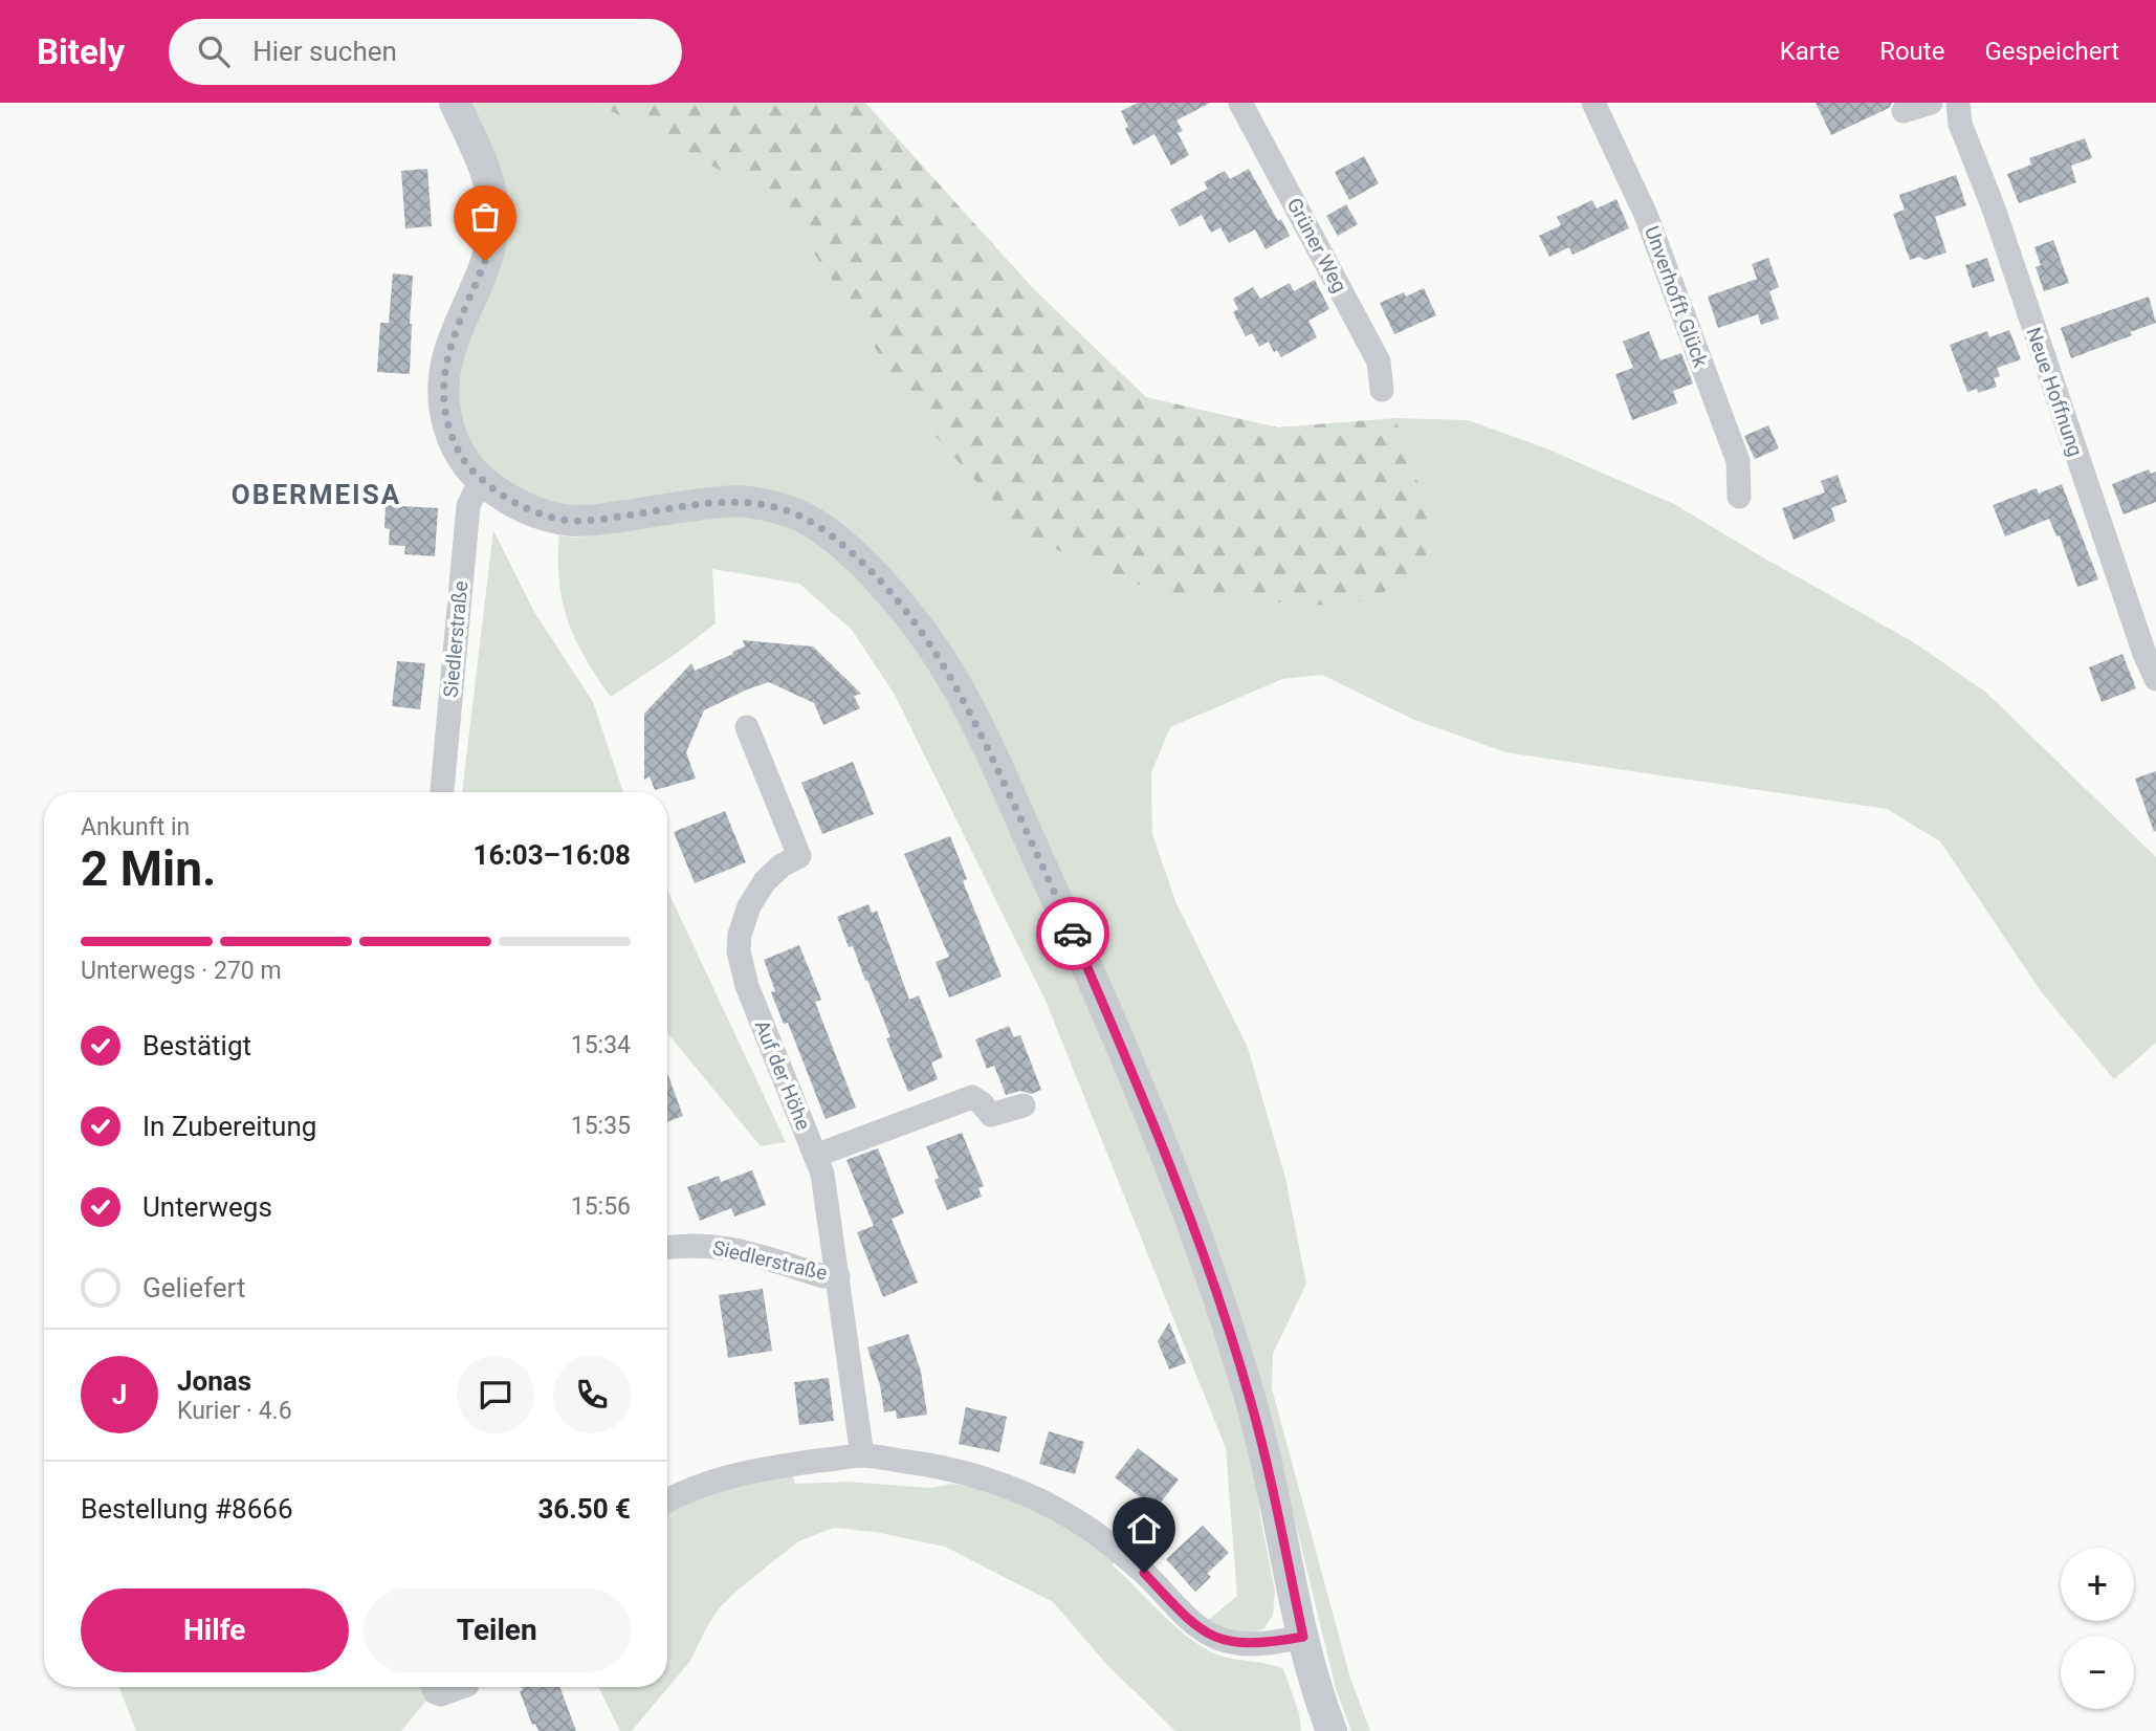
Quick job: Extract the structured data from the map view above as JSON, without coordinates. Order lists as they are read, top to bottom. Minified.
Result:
{"streets":{"street":["Grüner Weg","Unverhofft Glück","Neue Hoffnung","Siedlerstraße","Auf der Höhe"]},"crossings":[["Siedlerstraße","Auf der Höhe"]],"districts":["OBERMEISA"],"page":{"header":"Bitely","search":"Hier suchen","nav":["Karte","Route","Gespeichert"],"heading":["2 Min.","Ankunft in","16:03–16:08"],"panel":["Jonas","Kurier · 4.6","Bestellung #8666","36.50 €"],"bar":"Unterwegs · 270 m","list":[["Bestätigt","15:34"],["In Zubereitung","15:35"],["Unterwegs","15:56"],"Geliefert"],"round":"J","map_buttons":["+","−"],"buttons":["Hilfe","Teilen"]}}
